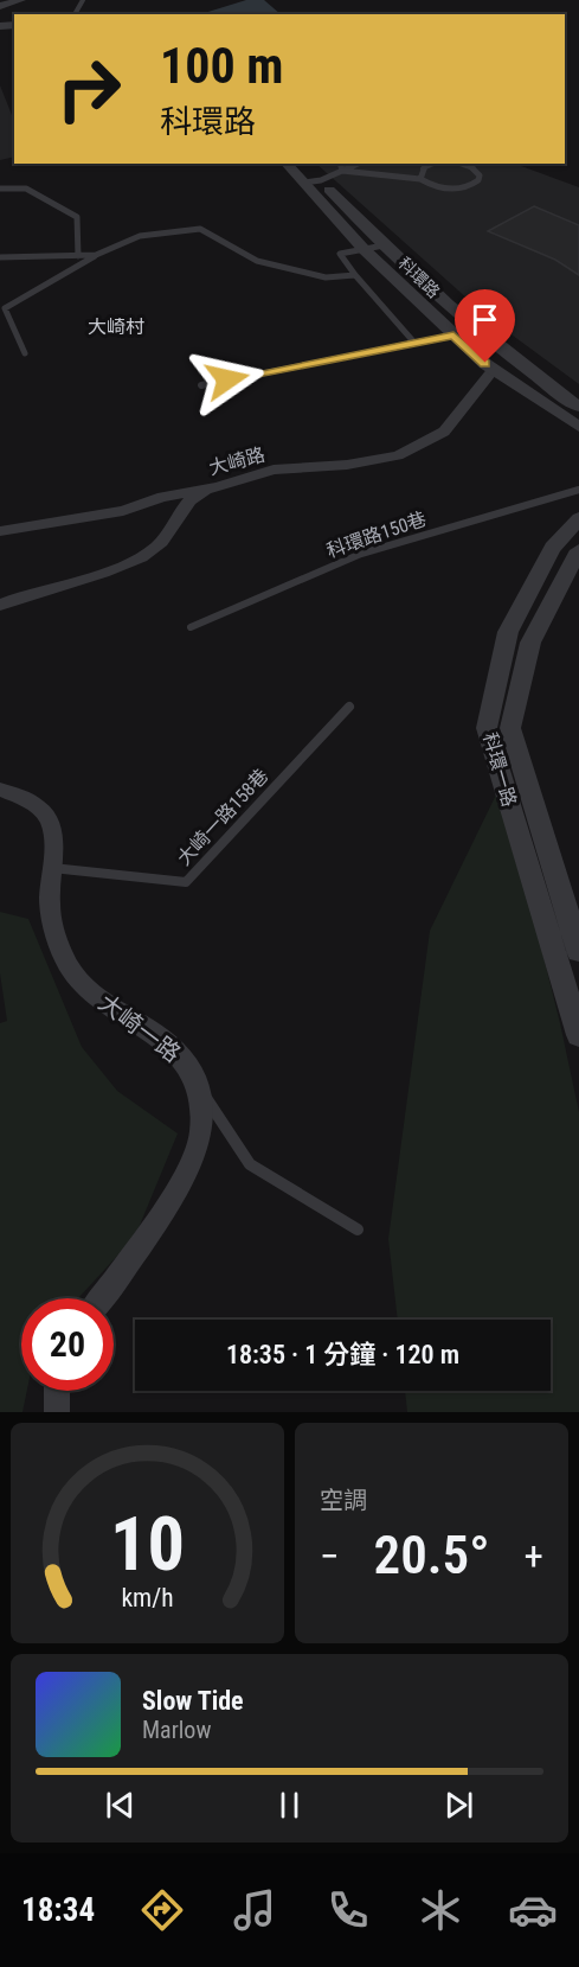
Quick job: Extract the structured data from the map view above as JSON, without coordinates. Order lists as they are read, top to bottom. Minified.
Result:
{"streets":{"street":["科環路","大崎路","科環一路","大崎一路"],"lane":["科環路150巷","大崎一路158巷"]},"crossings":[["科環路","大崎路"],["大崎一路158巷","大崎一路"]],"districts":["大崎村"],"page":{"turn":["100 m","科環路"],"limit":"20","trip":"18:35 · 1 分鐘 · 120 m","tile":"空調","heat":["−","20.5°","+"],"song":["Slow Tide","Marlow"],"tabs":"18:34","gauge":["10","km/h"]}}
